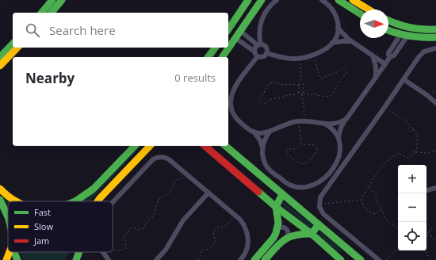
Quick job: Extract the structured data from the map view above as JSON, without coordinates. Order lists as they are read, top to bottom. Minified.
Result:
{"legend":["Fast","Slow","Jam"],"north":"right","page":{"search":"Search here","heading":["Nearby","0 results"],"map_buttons":["+","−"]}}
